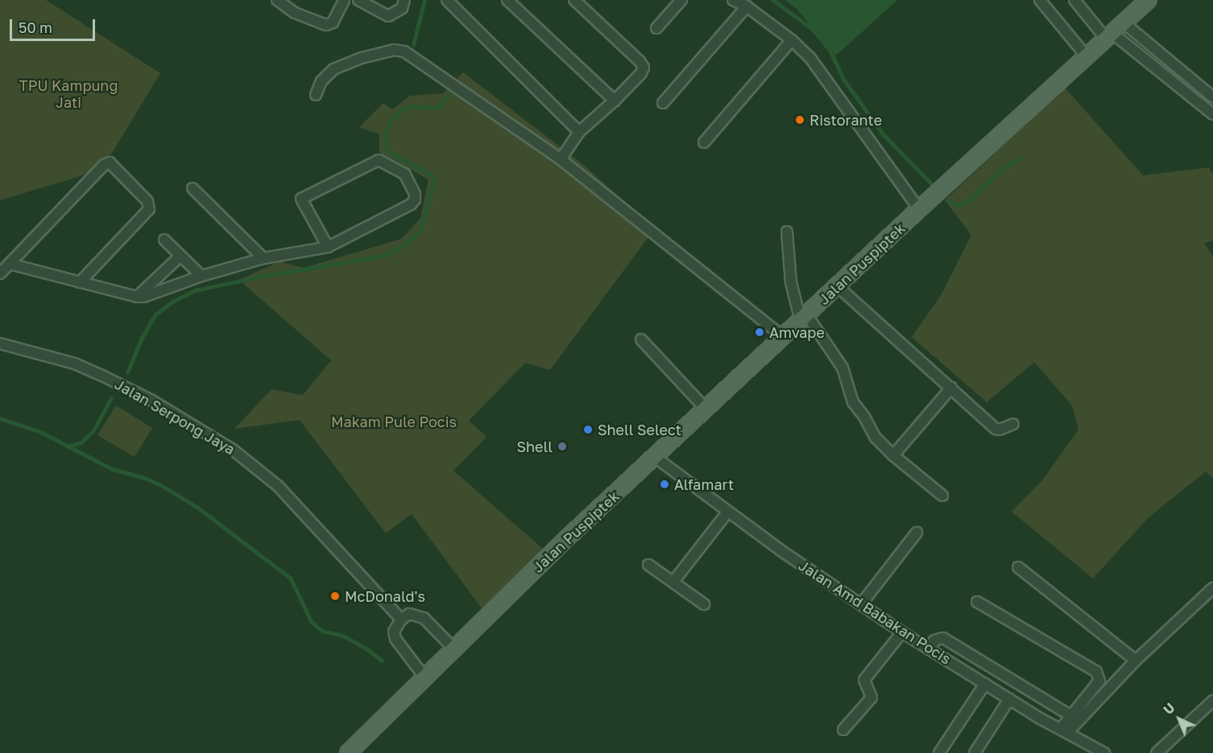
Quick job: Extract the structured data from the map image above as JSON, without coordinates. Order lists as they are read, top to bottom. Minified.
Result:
{"streets":{"main road":["Jalan Puspiptek"],"street":["Jalan Serpong Jaya","Jalan Amd Babakan Pocis"]},"crossings":[["Jalan Puspiptek","Jalan Amd Babakan Pocis"]],"parks":["TPU Kampung Jati","Makam Pule Pocis"],"places":["Ristorante","Amvape","Shell Select","Shell","Alfamart","McDonald's"],"scale_bar":"50 m","north":"top left"}
